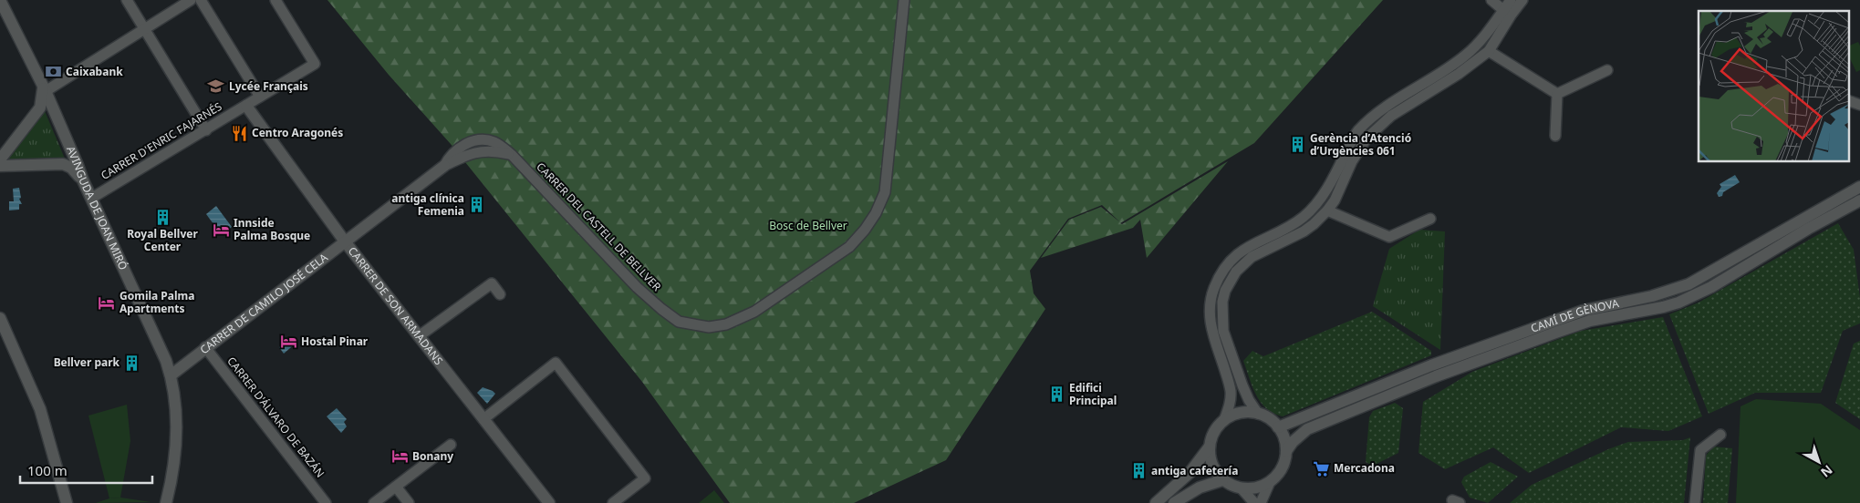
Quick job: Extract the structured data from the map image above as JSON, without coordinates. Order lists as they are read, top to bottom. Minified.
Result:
{"streets":{"street":["CARRER D'ENRIC FAJARNÉS","AVINGUDA DE JOAN MIRÓ","CARRER DEL CASTELL DE BELLVER","CARRER DE CAMILO JOSÉ CELA","CARRER DE SON ARMADANS","CAMÍ DE GÈNOVA","CARRER D'ÁLVARO DE BAZÁN"]},"crossings":[["CARRER D'ENRIC FAJARNÉS","AVINGUDA DE JOAN MIRÓ"],["CARRER D'ENRIC FAJARNÉS","CARRER DE SON ARMADANS"],["AVINGUDA DE JOAN MIRÓ","CARRER DE CAMILO JOSÉ CELA"],["CARRER DEL CASTELL DE BELLVER","CARRER DE CAMILO JOSÉ CELA"],["CARRER DE CAMILO JOSÉ CELA","CARRER DE SON ARMADANS"],["CARRER DE CAMILO JOSÉ CELA","CARRER D'ÁLVARO DE BAZÁN"]],"parks":["Bosc de Bellver"],"places":{"bank":["Caixabank"],"school or university":["Lycée Français"],"restaurant":["Centro Aragonés"],"building":["Gerència d’Atenció d’Urgències 061","antiga clínica Femenia","Royal Bellver Center","Bellver park","Edifici Principal","antiga cafetería"],"hotel":["Innside Palma Bosque","Gomila Palma Apartments","Hostal Pinar","Bonany"],"supermarket":["Mercadona"]},"scale_bar":"100 m","north":"bottom right"}
